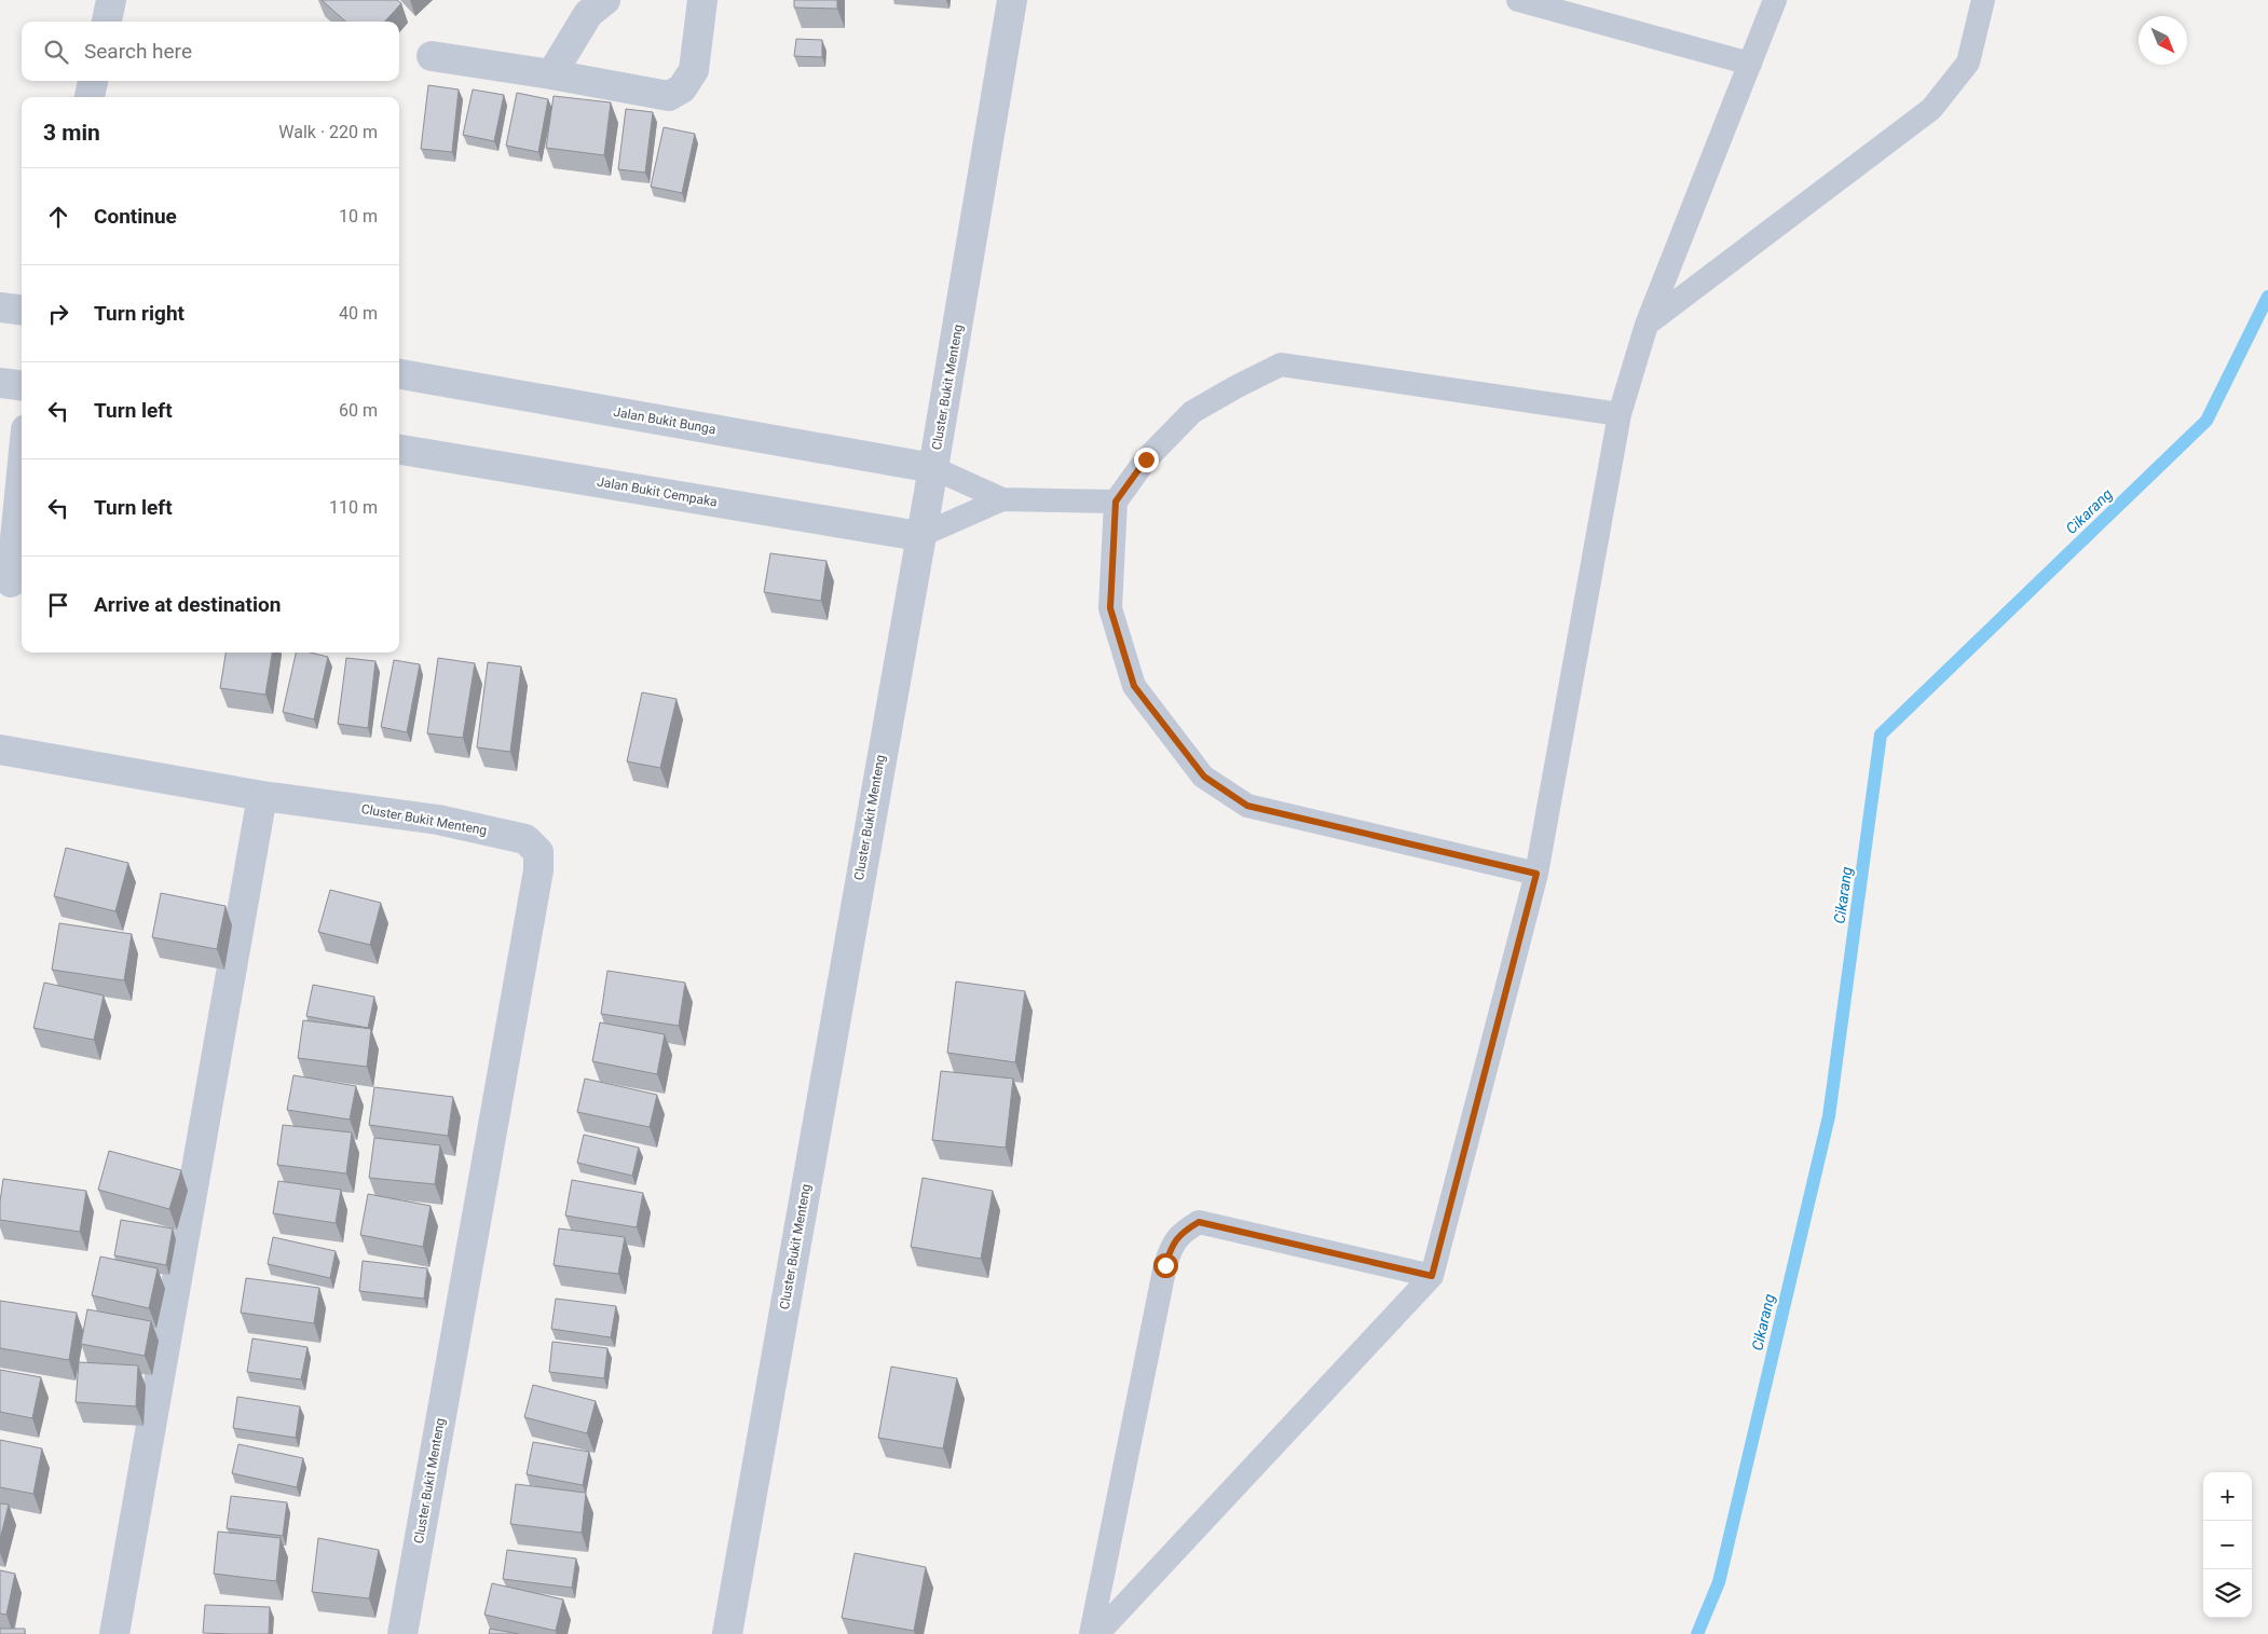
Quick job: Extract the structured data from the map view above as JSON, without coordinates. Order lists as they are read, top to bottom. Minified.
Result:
{"streets":{"street":["Cluster Bukit Menteng","Jalan Bukit Bunga","Jalan Bukit Cempaka"]},"crossings":[["Cluster Bukit Menteng","Jalan Bukit Bunga"],["Cluster Bukit Menteng","Jalan Bukit Cempaka"]],"water":["Cikarang"],"north":"bottom right","page":{"search":"Search here","heading":["3 min","Walk · 220 m"],"list":[["Continue","10 m"],["Turn right","40 m"],["Turn left","60 m"],["Turn left","110 m"],"Arrive at destination"],"map_buttons":["+","−"]}}
